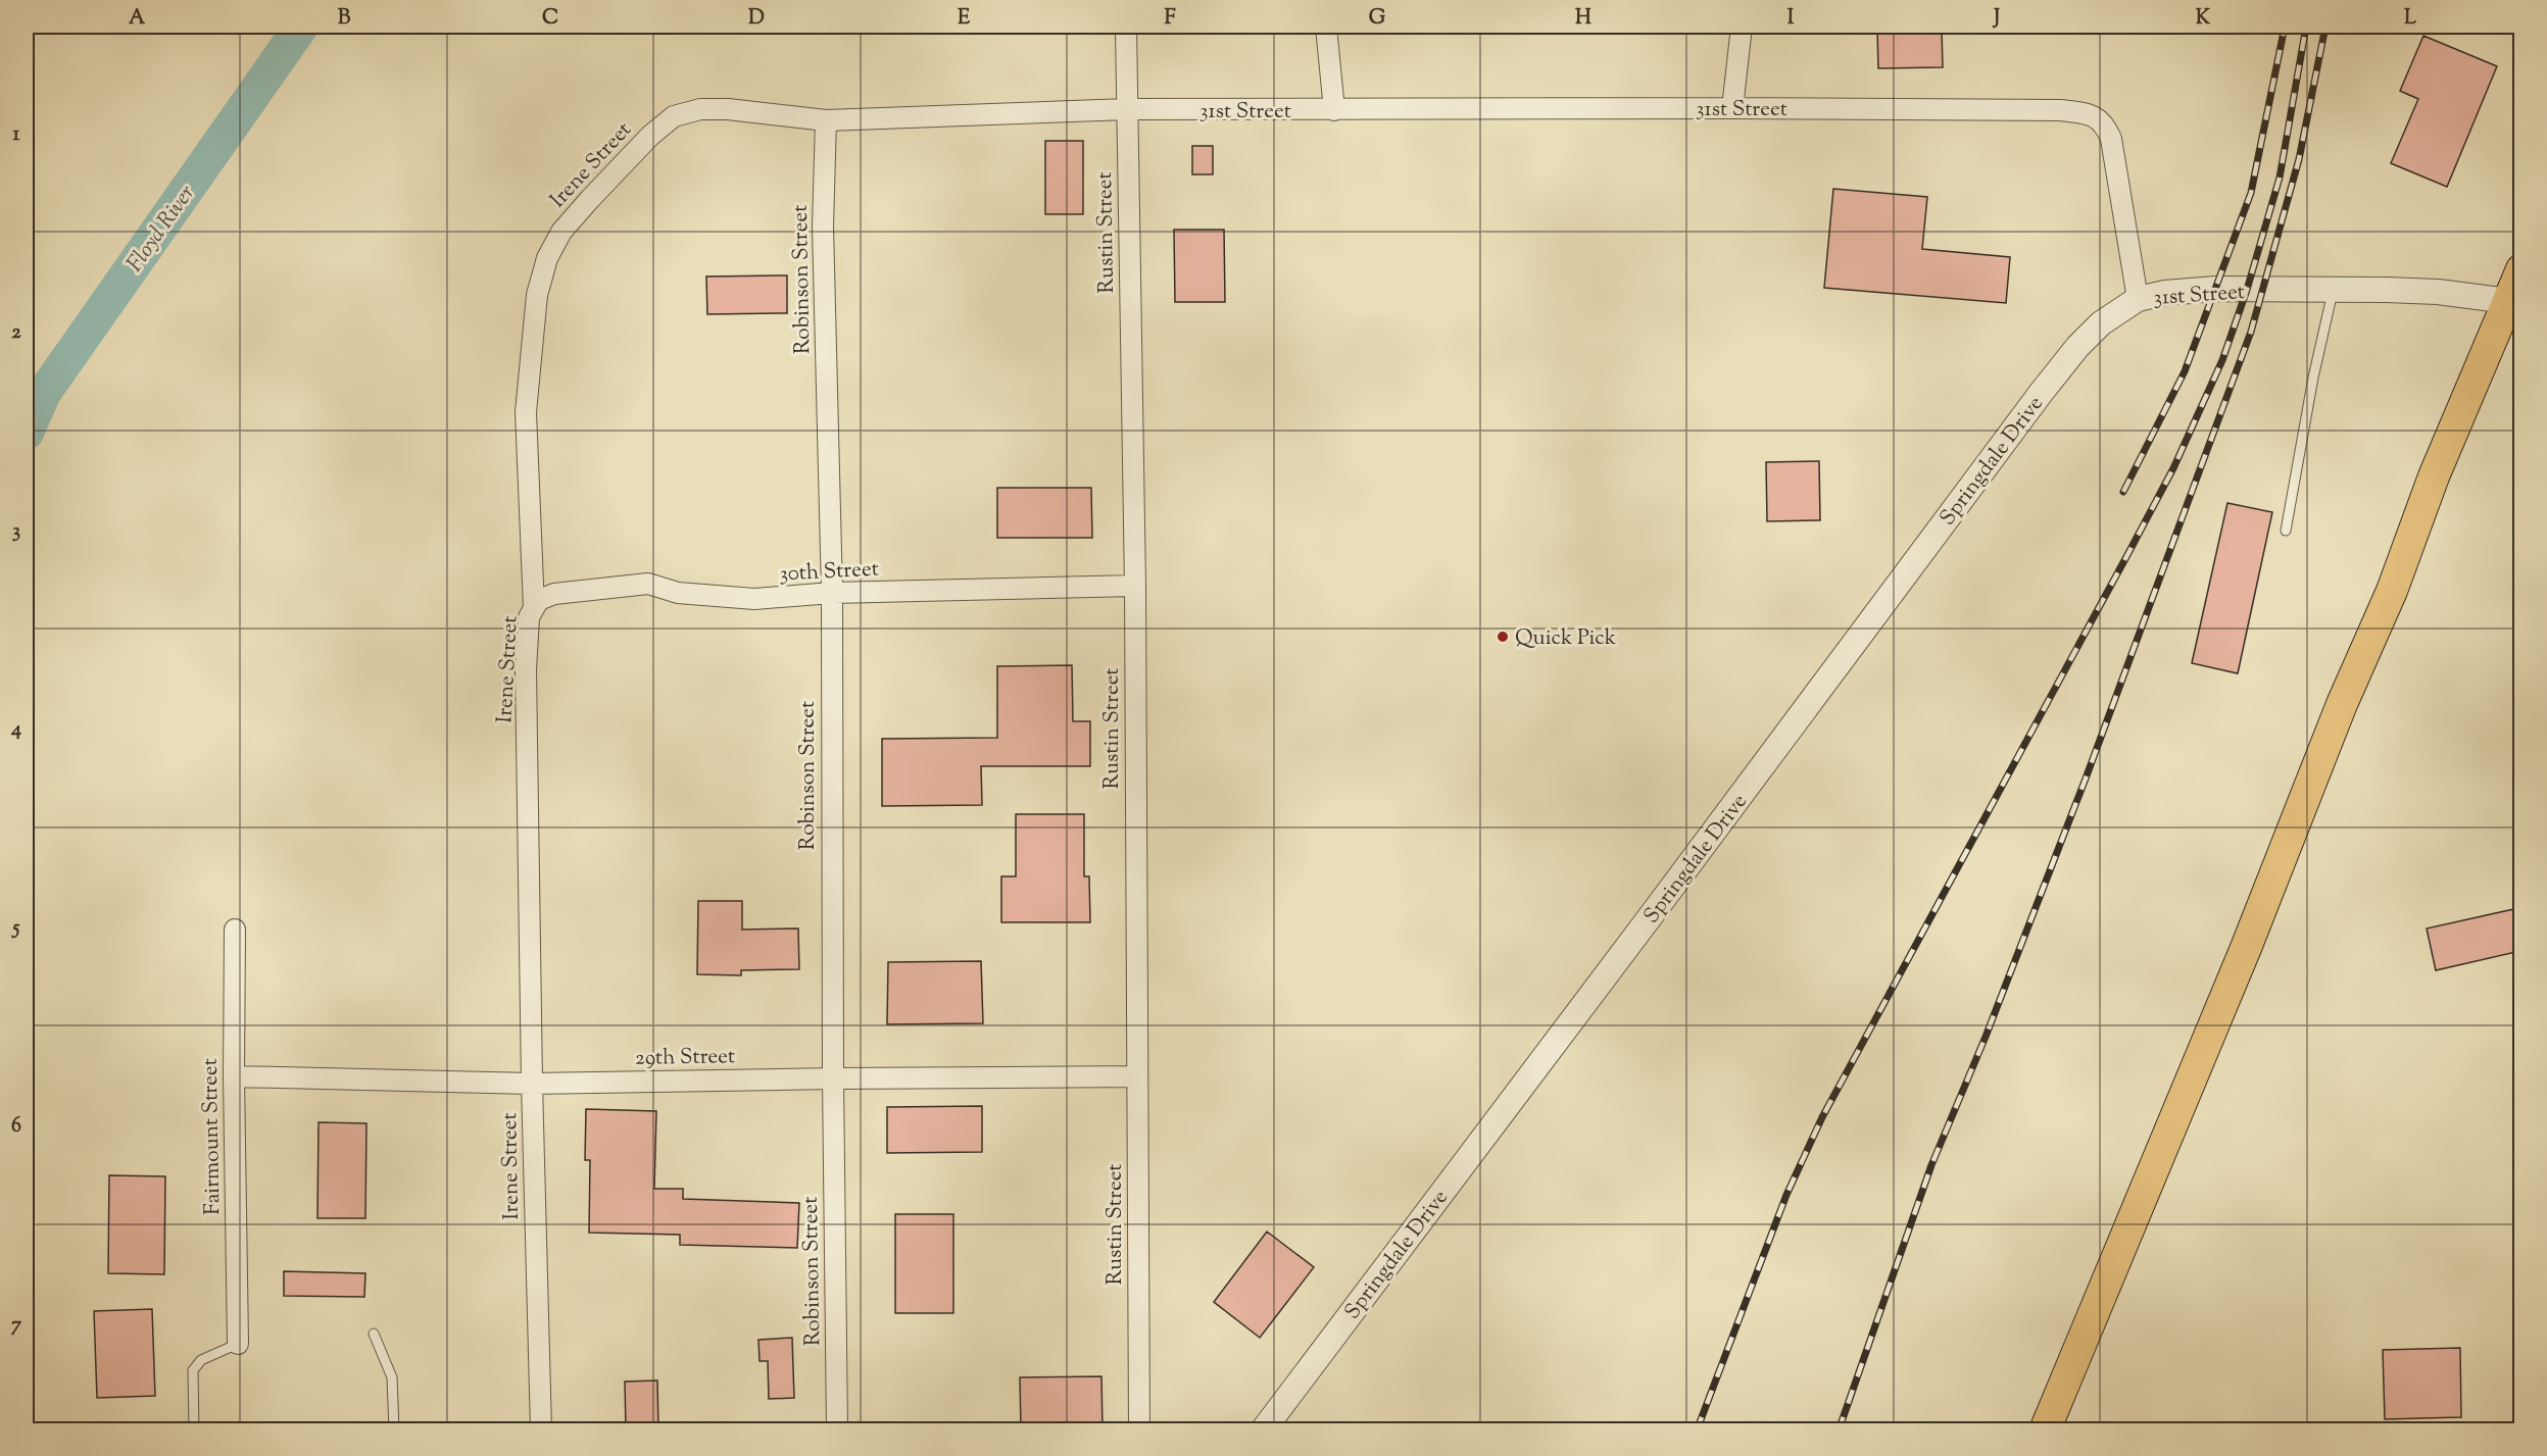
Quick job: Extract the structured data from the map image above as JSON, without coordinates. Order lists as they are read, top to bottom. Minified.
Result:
{"streets":{"street":["31st Street","Irene Street","Rustin Street","Robinson Street","Springdale Drive","30th Street","29th Street","Fairmount Street"]},"crossings":[["31st Street","Irene Street"],["31st Street","Rustin Street"],["31st Street","Robinson Street"],["31st Street","Springdale Drive"],["Irene Street","Robinson Street"],["Irene Street","30th Street"],["Irene Street","29th Street"],["Rustin Street","30th Street"],["Rustin Street","29th Street"],["Robinson Street","30th Street"],["Robinson Street","29th Street"],["29th Street","Fairmount Street"]],"water":["Floyd River"],"places":["Quick Pick"],"grid":{"columns":["A","B","C","D","E","F","G","H","I","J","K","L"],"rows":["1","2","3","4","5","6","7"]}}
